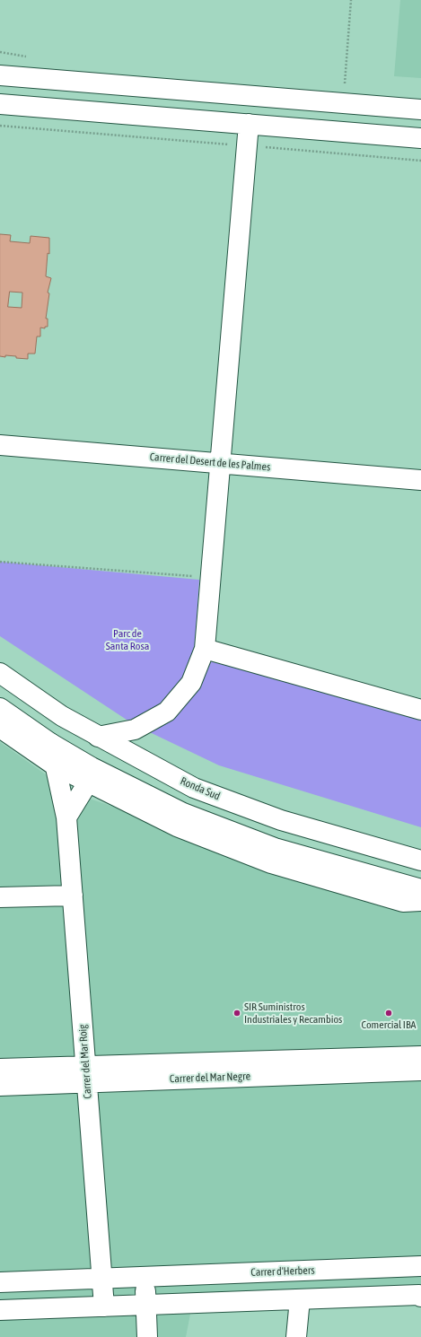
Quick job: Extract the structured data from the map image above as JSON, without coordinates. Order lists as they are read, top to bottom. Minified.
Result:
{"streets":{"street":["Carrer del Desert de les Palmes","Ronda Sud","Carrer del Mar Roig","Carrer del Mar Negre","Carrer d'Herbers"]},"crossings":[["Carrer del Mar Roig","Carrer del Mar Negre"],["Carrer del Mar Roig","Carrer d'Herbers"]],"parks":["Parc de Santa Rosa"],"places":["SIR Suministros Industriales y Recambios","Comercial IBA"]}
